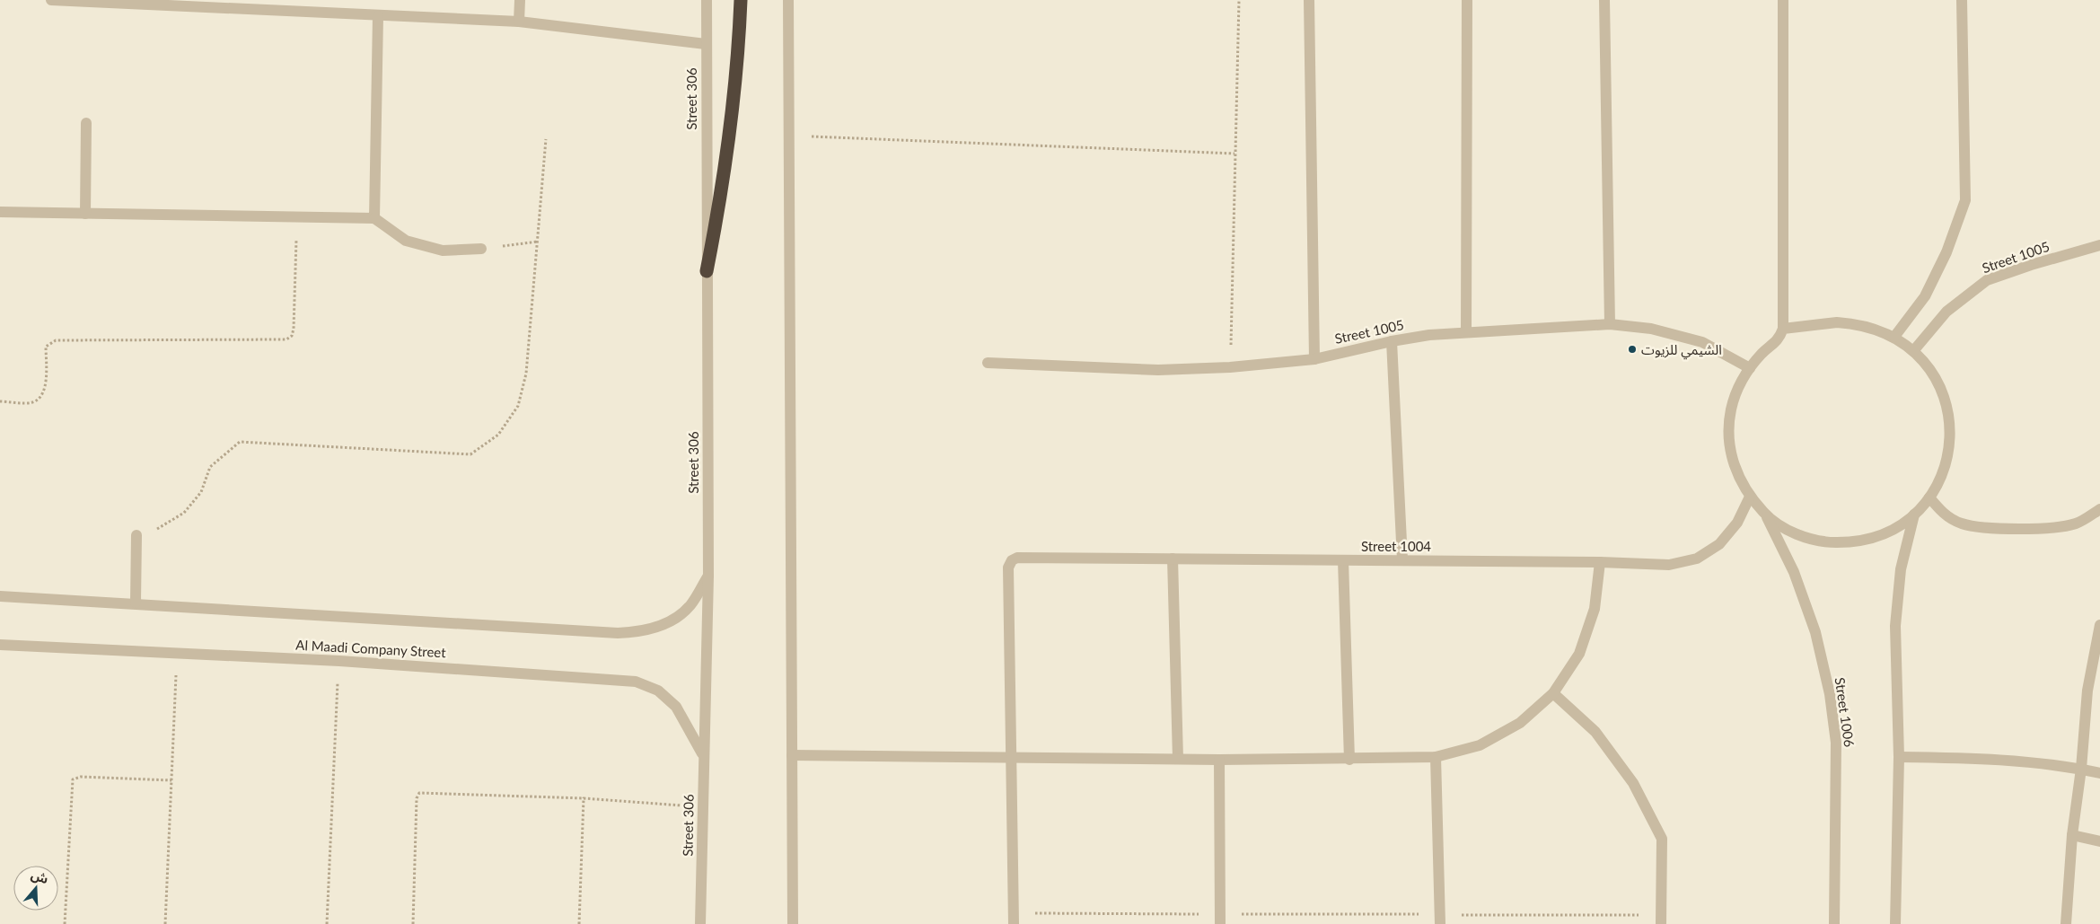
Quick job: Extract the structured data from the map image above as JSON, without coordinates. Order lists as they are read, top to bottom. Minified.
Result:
{"streets":{"street":["Street 306","Street 1005","Street 1004","Al Maadi Company Street","Street 1006"]},"crossings":[["Street 306","Al Maadi Company Street"]],"places":["الشيمي للزيوت"],"north":"top"}
